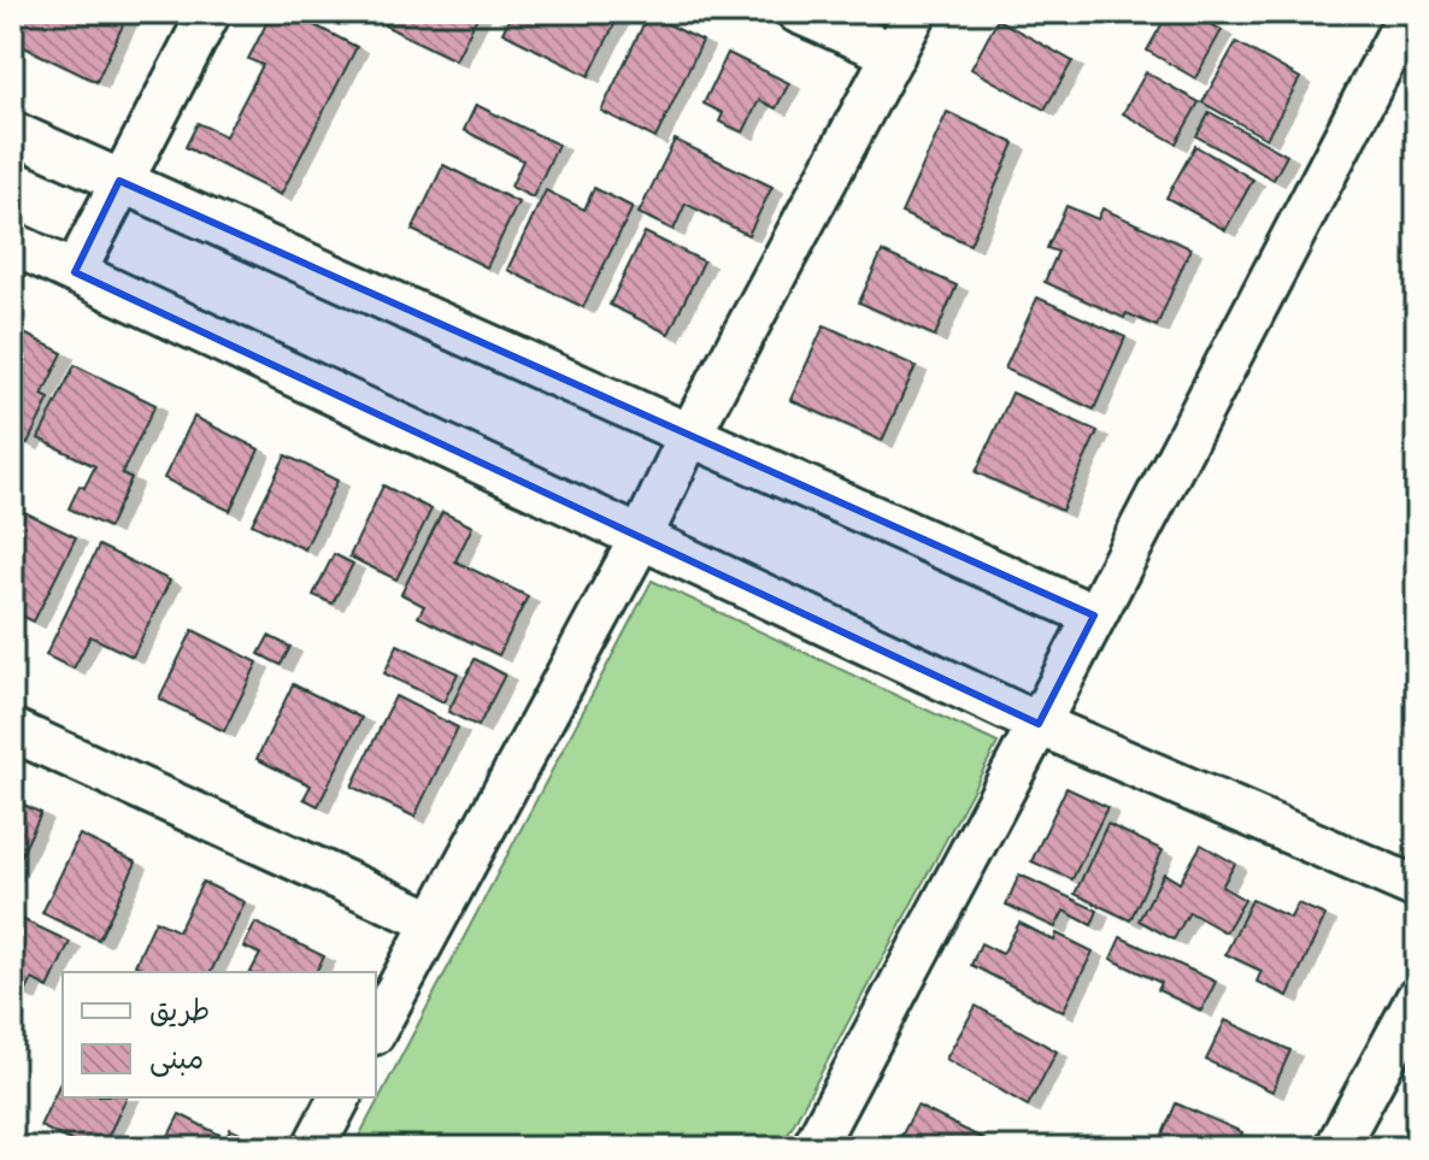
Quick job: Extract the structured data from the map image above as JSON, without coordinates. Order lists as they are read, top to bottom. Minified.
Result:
{"legend":["طريق","مبنى"]}
